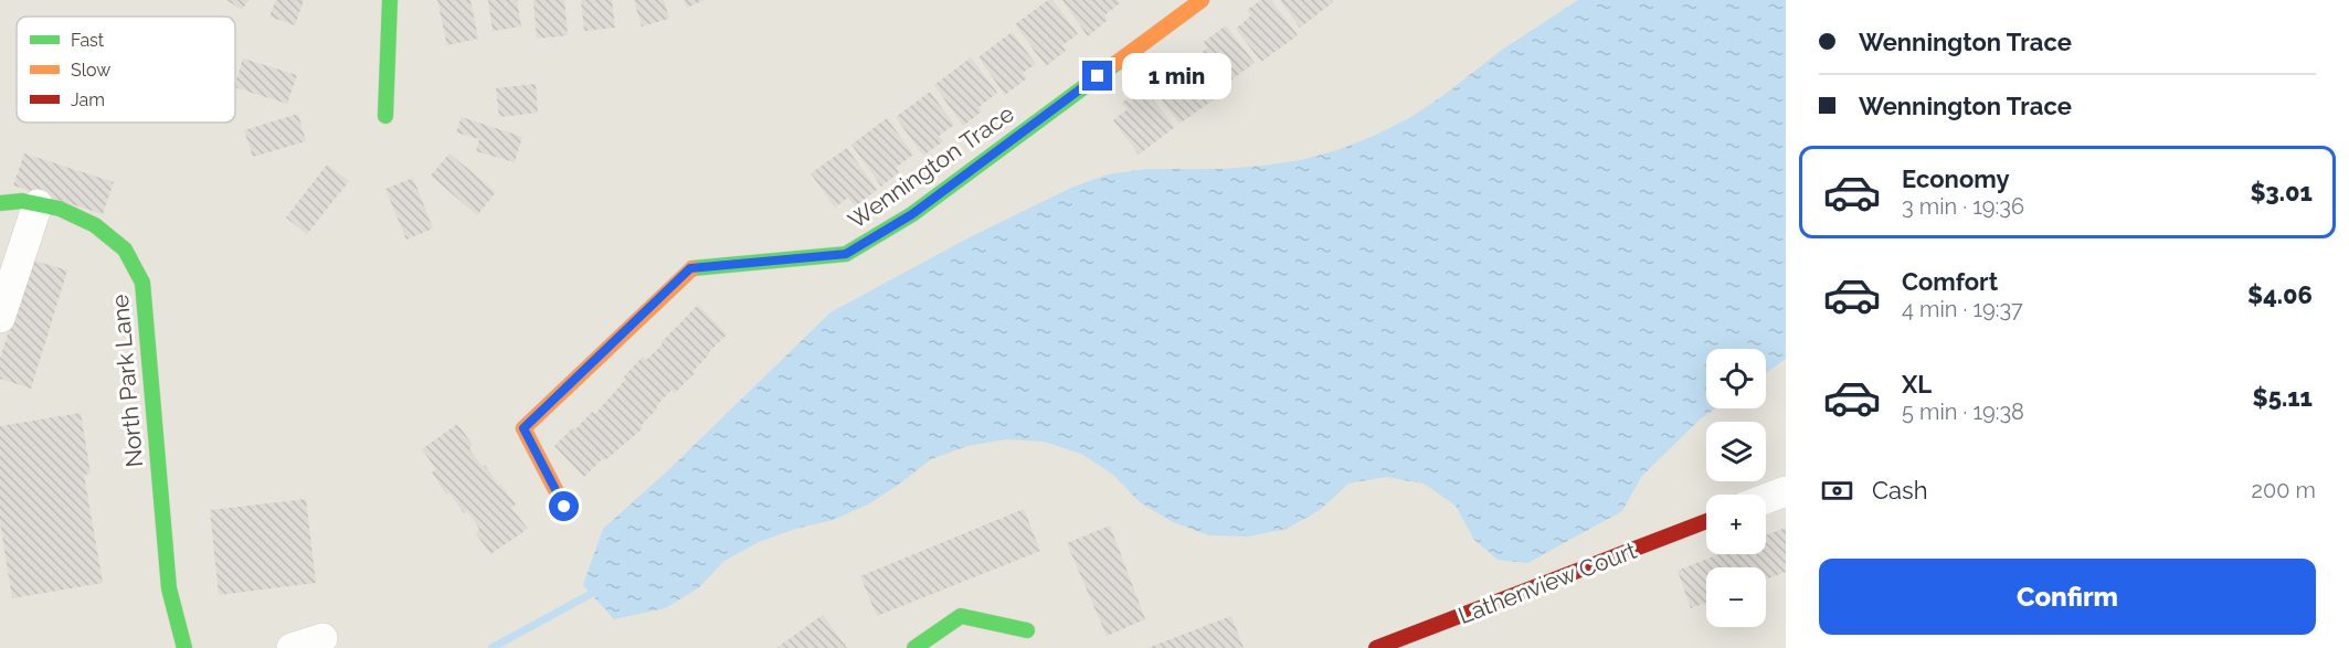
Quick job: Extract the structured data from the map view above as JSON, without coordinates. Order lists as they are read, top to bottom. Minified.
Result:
{"streets":{"street":["Wennington Trace","North Park Lane","Lathenview Court"]},"legend":["Fast","Slow","Jam"],"page":{"banner":["Wennington Trace","Wennington Trace"],"bubble":"1 min","list":[{"name":"Economy","note":"3 min · 19:36","value":"$3.01"},{"name":"Comfort","note":"4 min · 19:37","value":"$4.06"},{"name":"XL","note":"5 min · 19:38","value":"$5.11"}],"map_buttons":["+","−"],"pay":["Cash","200 m"],"buttons":"Confirm"}}
